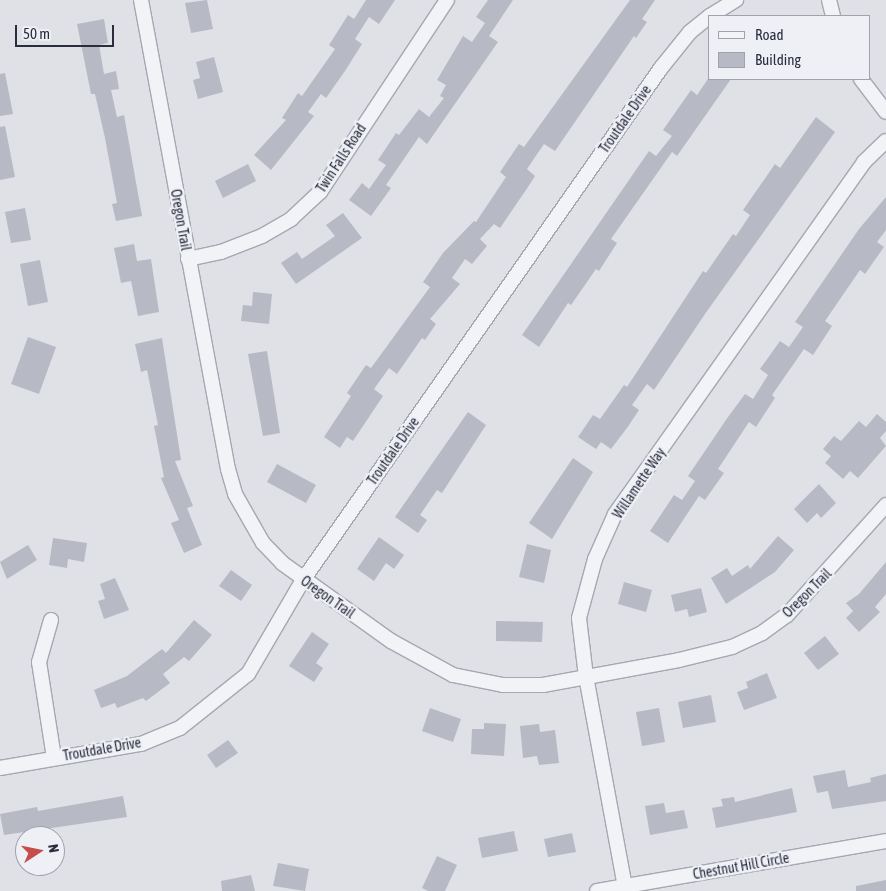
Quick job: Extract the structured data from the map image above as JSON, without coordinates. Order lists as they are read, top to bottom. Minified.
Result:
{"streets":{"street":["Troutdale Drive","Twin Falls Road","Oregon Trail","Willamette Way","Chestnut Hill Circle"]},"crossings":[["Troutdale Drive","Oregon Trail"],["Twin Falls Road","Oregon Trail"],["Oregon Trail","Willamette Way"],["Willamette Way","Chestnut Hill Circle"]],"legend":["Road","Building"],"scale_bar":"50 m","north":"right"}
